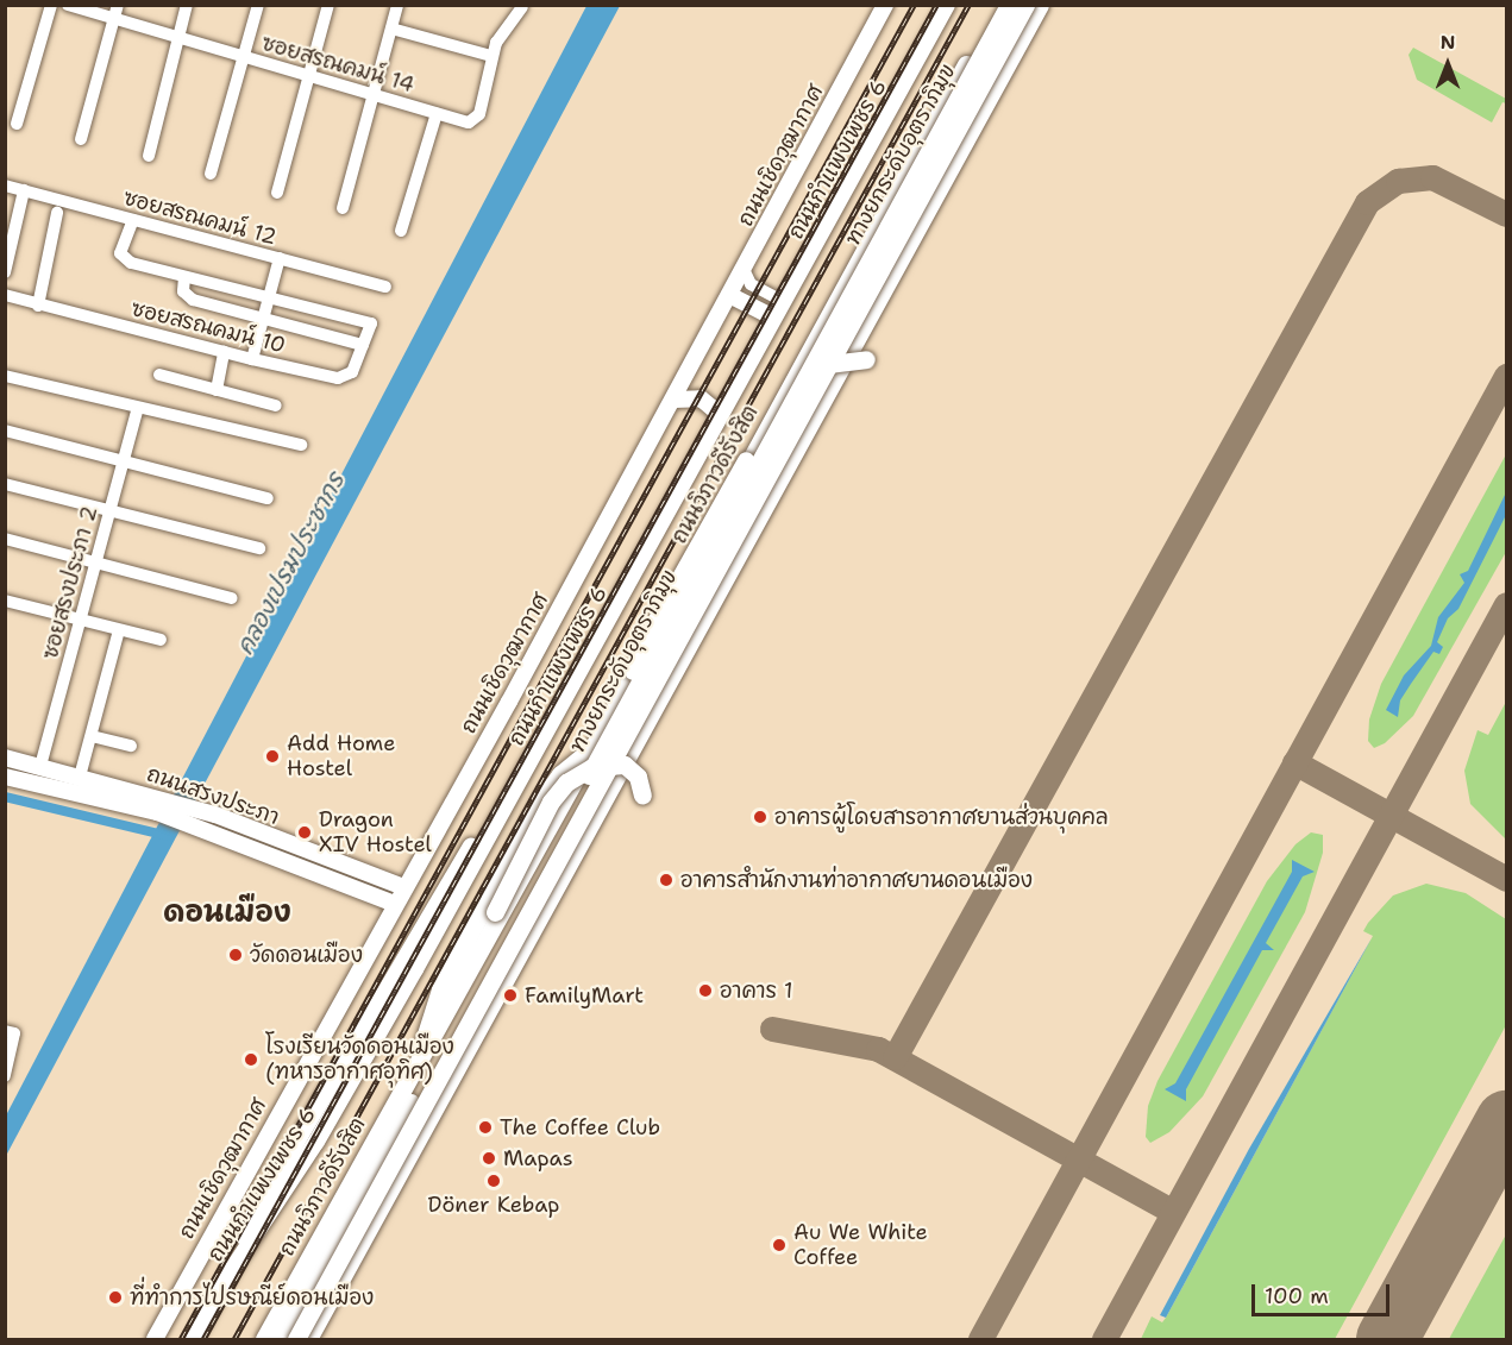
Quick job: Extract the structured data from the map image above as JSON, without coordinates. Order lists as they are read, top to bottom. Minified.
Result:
{"streets":{"highway":["ทางยกระดับอุตราภิมุข","ถนนวิภาวดีรังสิต"],"main road":["ถนนเชิดวุฒากาศ","ถนนกำแพงเพชร 6","ถนนสรงประภา"],"street":["ซอยสรณคมน์ 14","ซอยสรณคมน์ 12","ซอยสรณคมน์ 10","ซอยสรงประภา 2"]},"crossings":[["ถนนเชิดวุฒากาศ","ถนนสรงประภา"],["ซอยสรงประภา 2","ถนนสรงประภา"]],"districts":["ดอนเมือง"],"water":["คลองเปรมประชากร"],"places":["Add Home Hostel","อาคารผู้โดยสารอากาศยานส่วนบุคคล","Dragon XIV Hostel","อาคารสำนักงานท่าอากาศยานดอนเมือง","วัดดอนเมือง","อาคาร 1","FamilyMart","โรงเรียนวัดดอนเมือง (ทหารอากาศอุทิศ)","The Coffee Club","Mapas","Döner Kebap","Au We White Coffee","ที่ทำการไปรษณีย์ดอนเมือง"],"scale_bar":"100 m","north":"top"}
